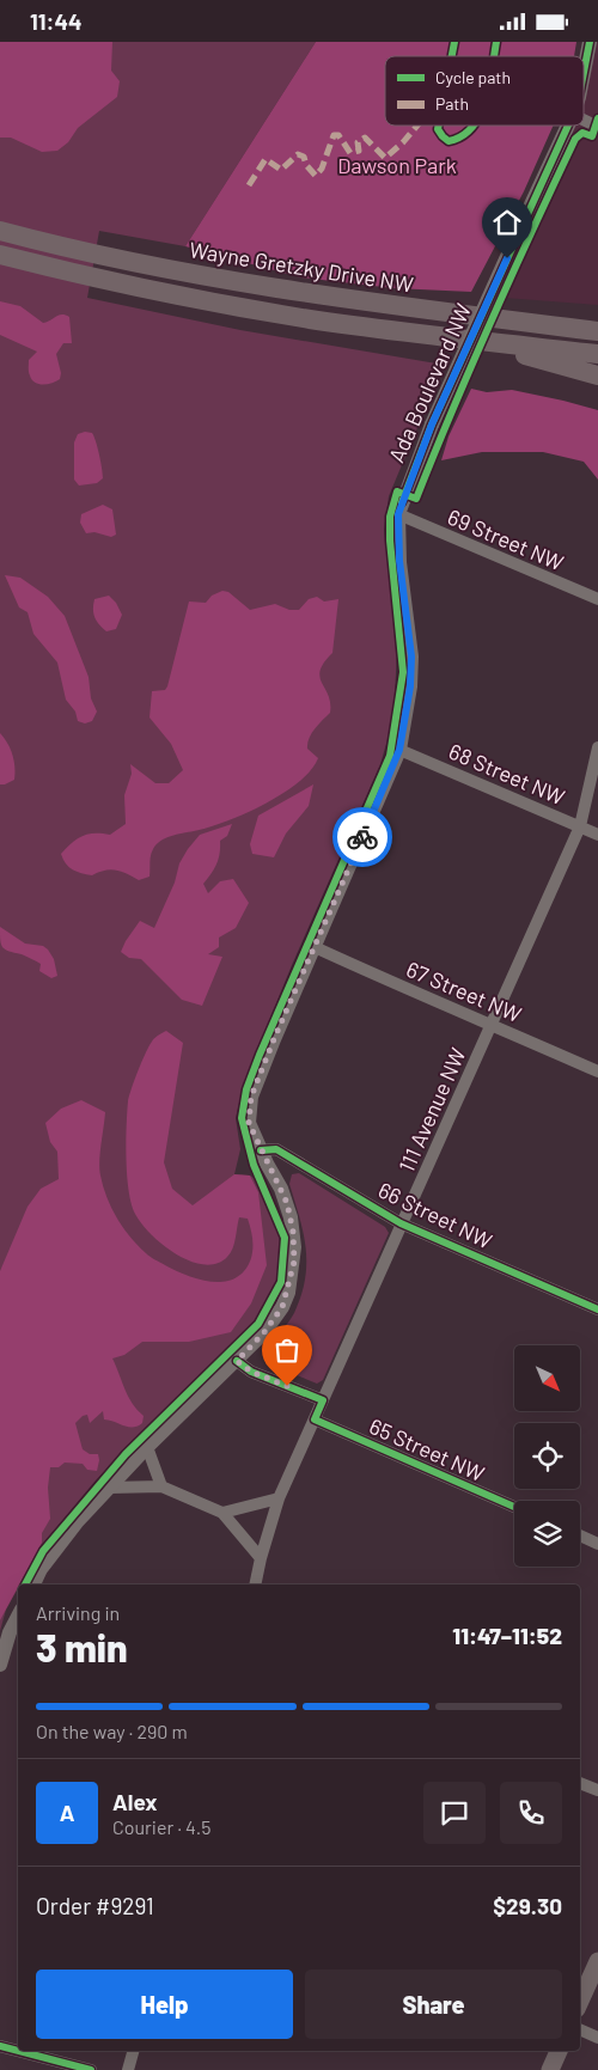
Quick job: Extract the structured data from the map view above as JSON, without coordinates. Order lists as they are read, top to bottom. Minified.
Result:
{"streets":{"main road":["Wayne Gretzky Drive NW"],"street":["Ada Boulevard NW","69 Street NW","68 Street NW","67 Street NW","111 Avenue NW","66 Street NW","65 Street NW"]},"crossings":[["Ada Boulevard NW","69 Street NW"],["Ada Boulevard NW","68 Street NW"],["Ada Boulevard NW","67 Street NW"],["Ada Boulevard NW","66 Street NW"],["68 Street NW","111 Avenue NW"],["67 Street NW","111 Avenue NW"],["111 Avenue NW","66 Street NW"],["111 Avenue NW","65 Street NW"]],"parks":["Dawson Park"],"legend":["Cycle path","Path"],"north":"bottom right","page":{"status":"11:44","heading":["3 min","Arriving in","11:47–11:52"],"panel":["Alex","Courier · 4.5","Order #9291","$29.30"],"bar":"On the way · 290 m","round":"A","buttons":["Help","Share"]}}
